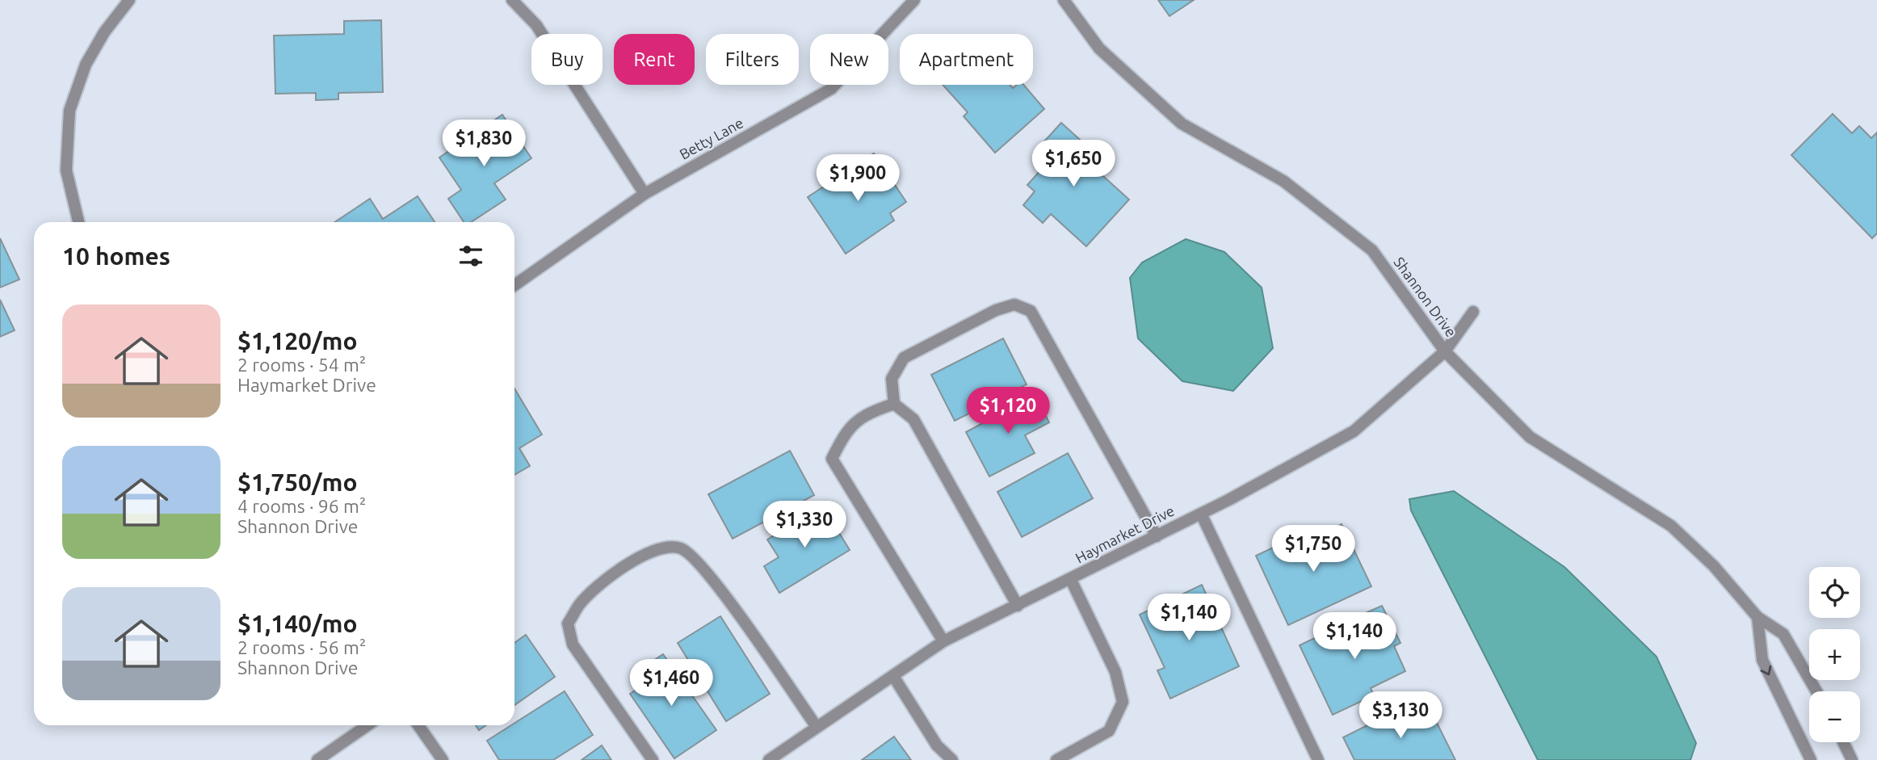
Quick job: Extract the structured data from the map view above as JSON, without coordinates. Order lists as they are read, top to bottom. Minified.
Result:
{"streets":{"street":["Betty Lane","Shannon Drive","Haymarket Drive"]},"crossings":[["Shannon Drive","Haymarket Drive"]],"page":{"chip":["Buy","Rent","Filters","New","Apartment"],"price":["$1,830","$1,650","$1,900","$1,120","$1,330","$1,750","$1,140","$1,140","$1,460","$3,130"],"heading":"10 homes","list":[{"name":"$1,120/mo","note":"2 rooms · 54 m² · Haymarket Drive"},{"name":"$1,750/mo","note":"4 rooms · 96 m² · Shannon Drive"},{"name":"$1,140/mo","note":"2 rooms · 56 m² · Shannon Drive"}],"map_buttons":["+","−"]}}
